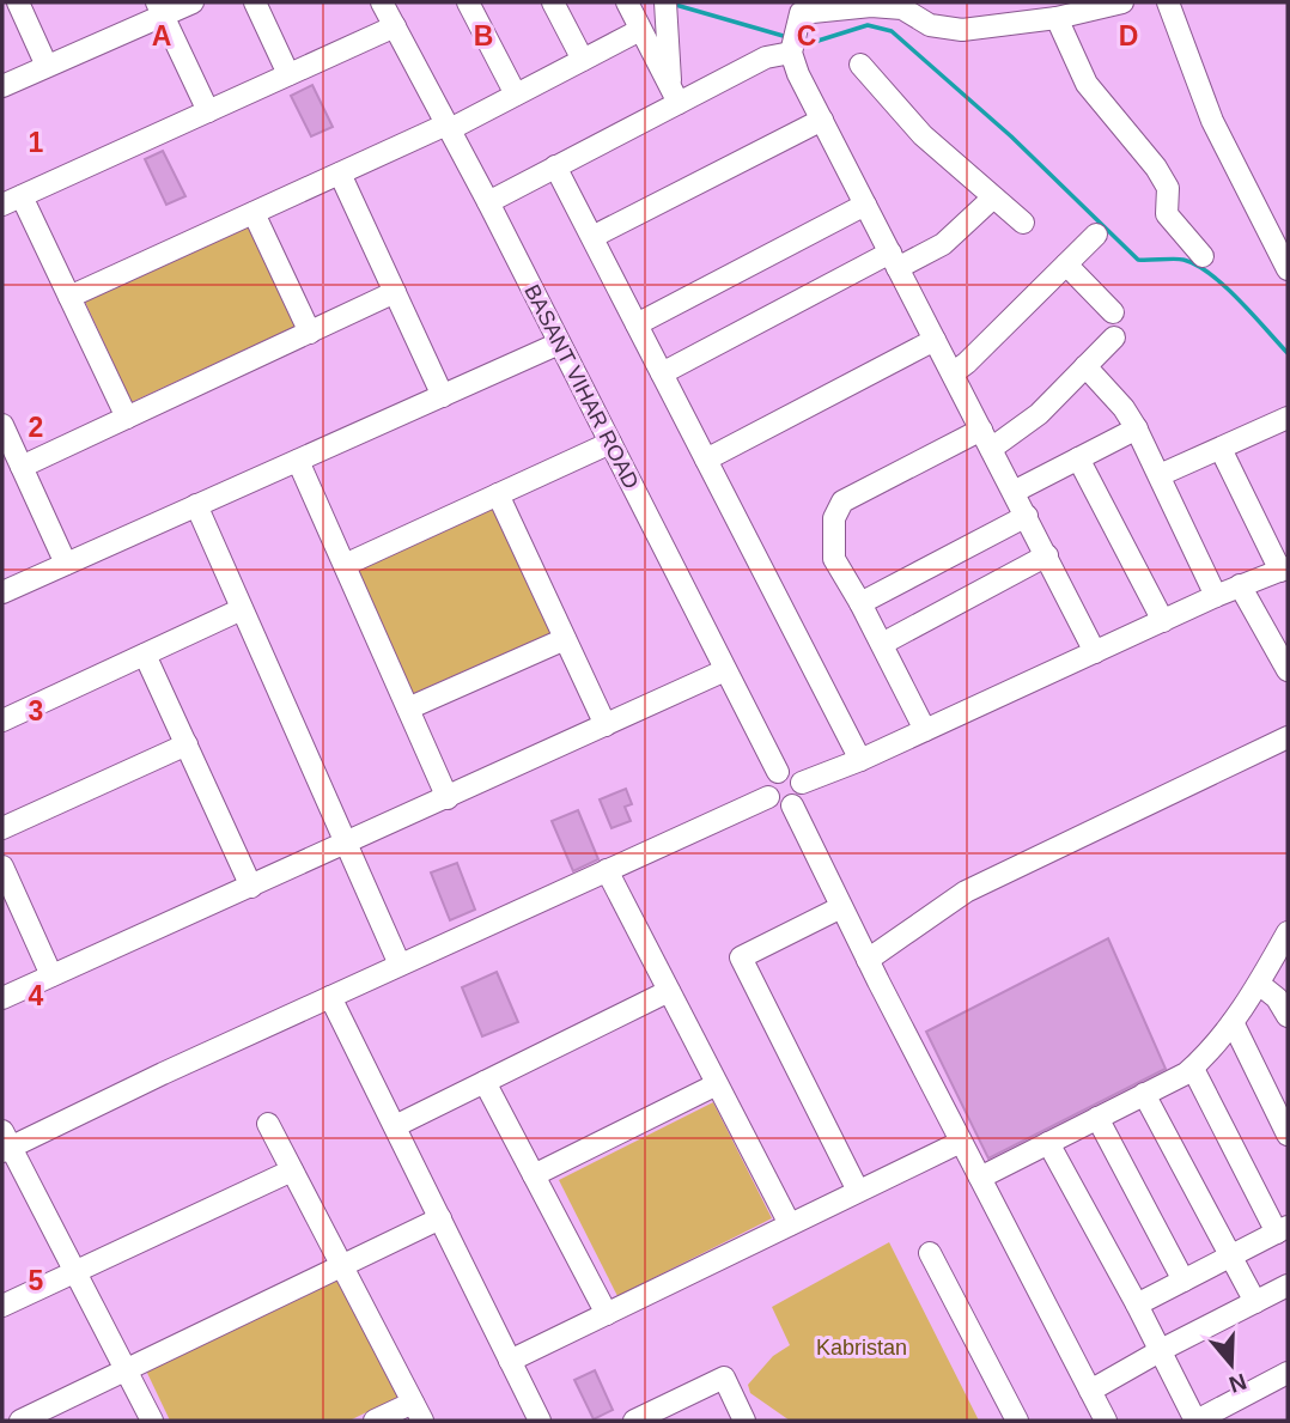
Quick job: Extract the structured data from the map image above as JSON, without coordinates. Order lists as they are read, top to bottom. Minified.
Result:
{"streets":{"street":["BASANT VIHAR ROAD"]},"parks":["Kabristan"],"north":"bottom","grid":{"columns":["A","B","C","D"],"rows":["1","2","3","4","5"]}}
